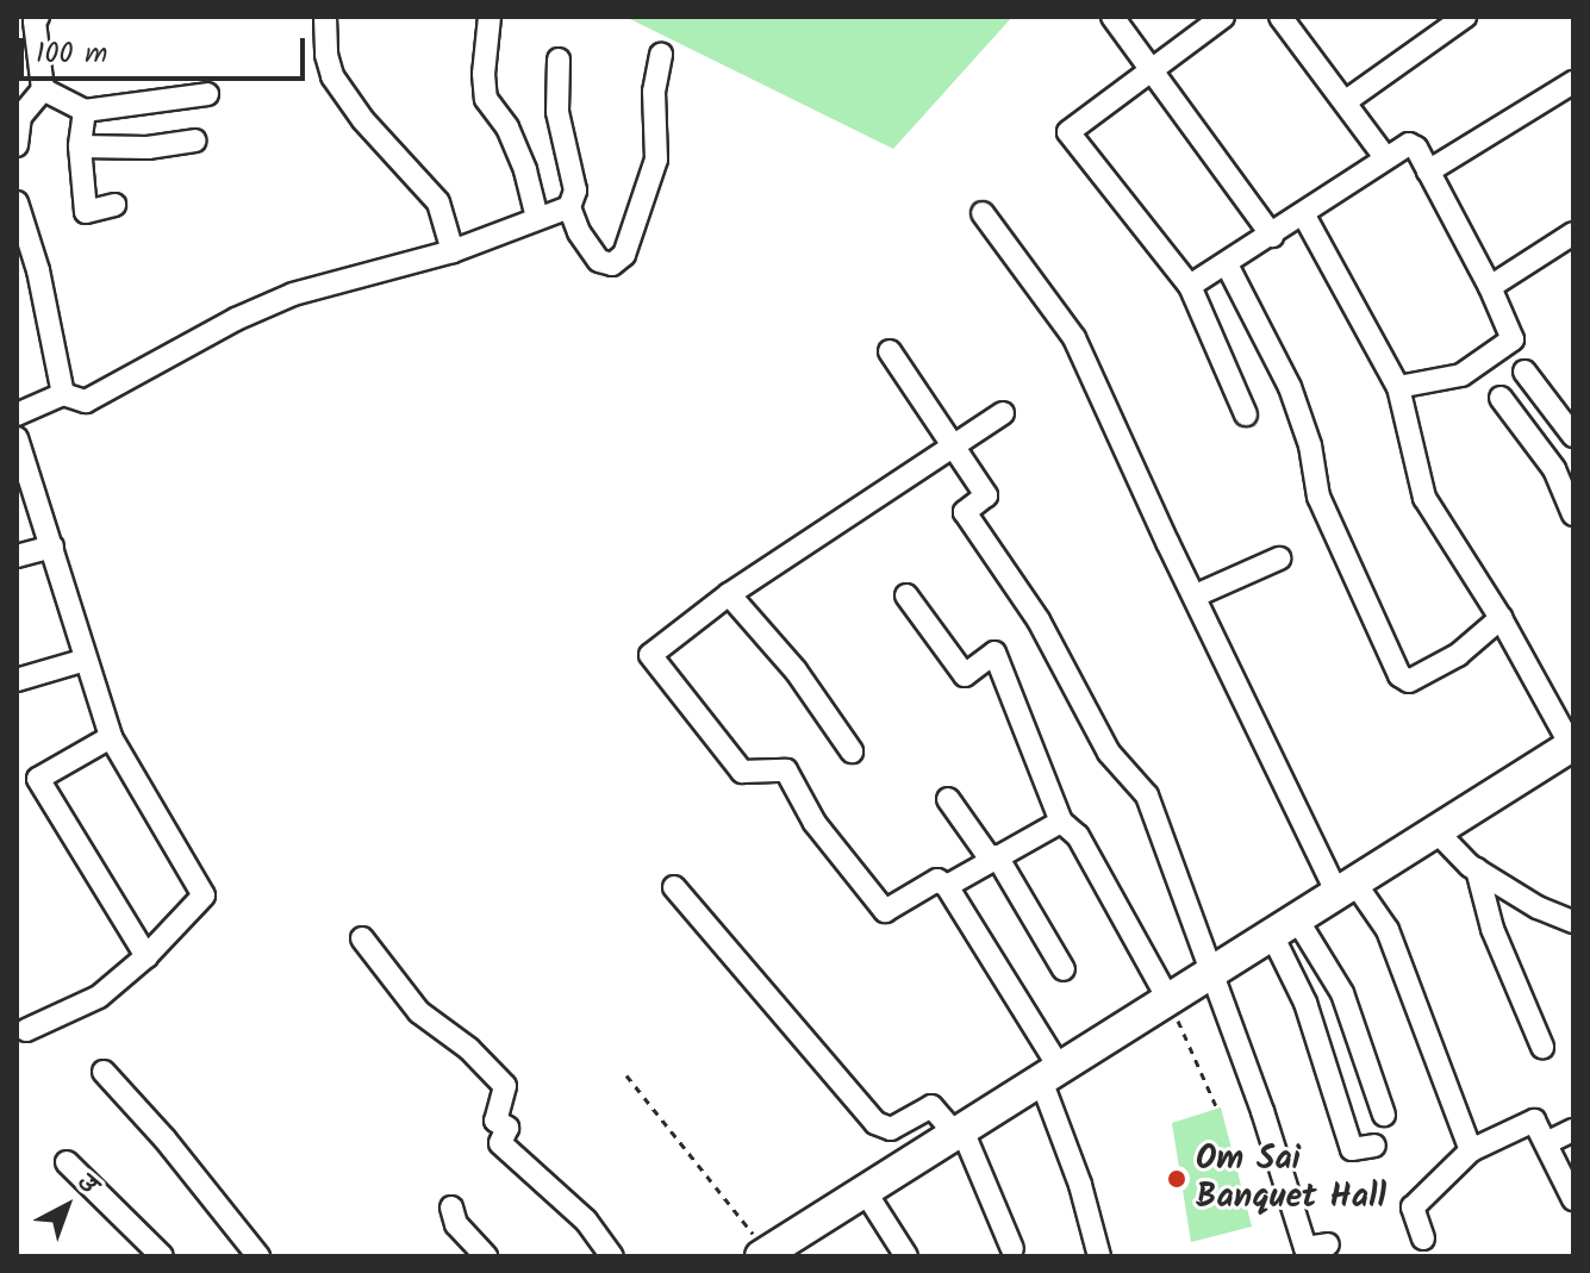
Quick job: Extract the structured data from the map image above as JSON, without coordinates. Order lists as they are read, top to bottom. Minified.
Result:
{"places":["Om Sai Banquet Hall"],"scale_bar":"100 m","north":"top right"}
